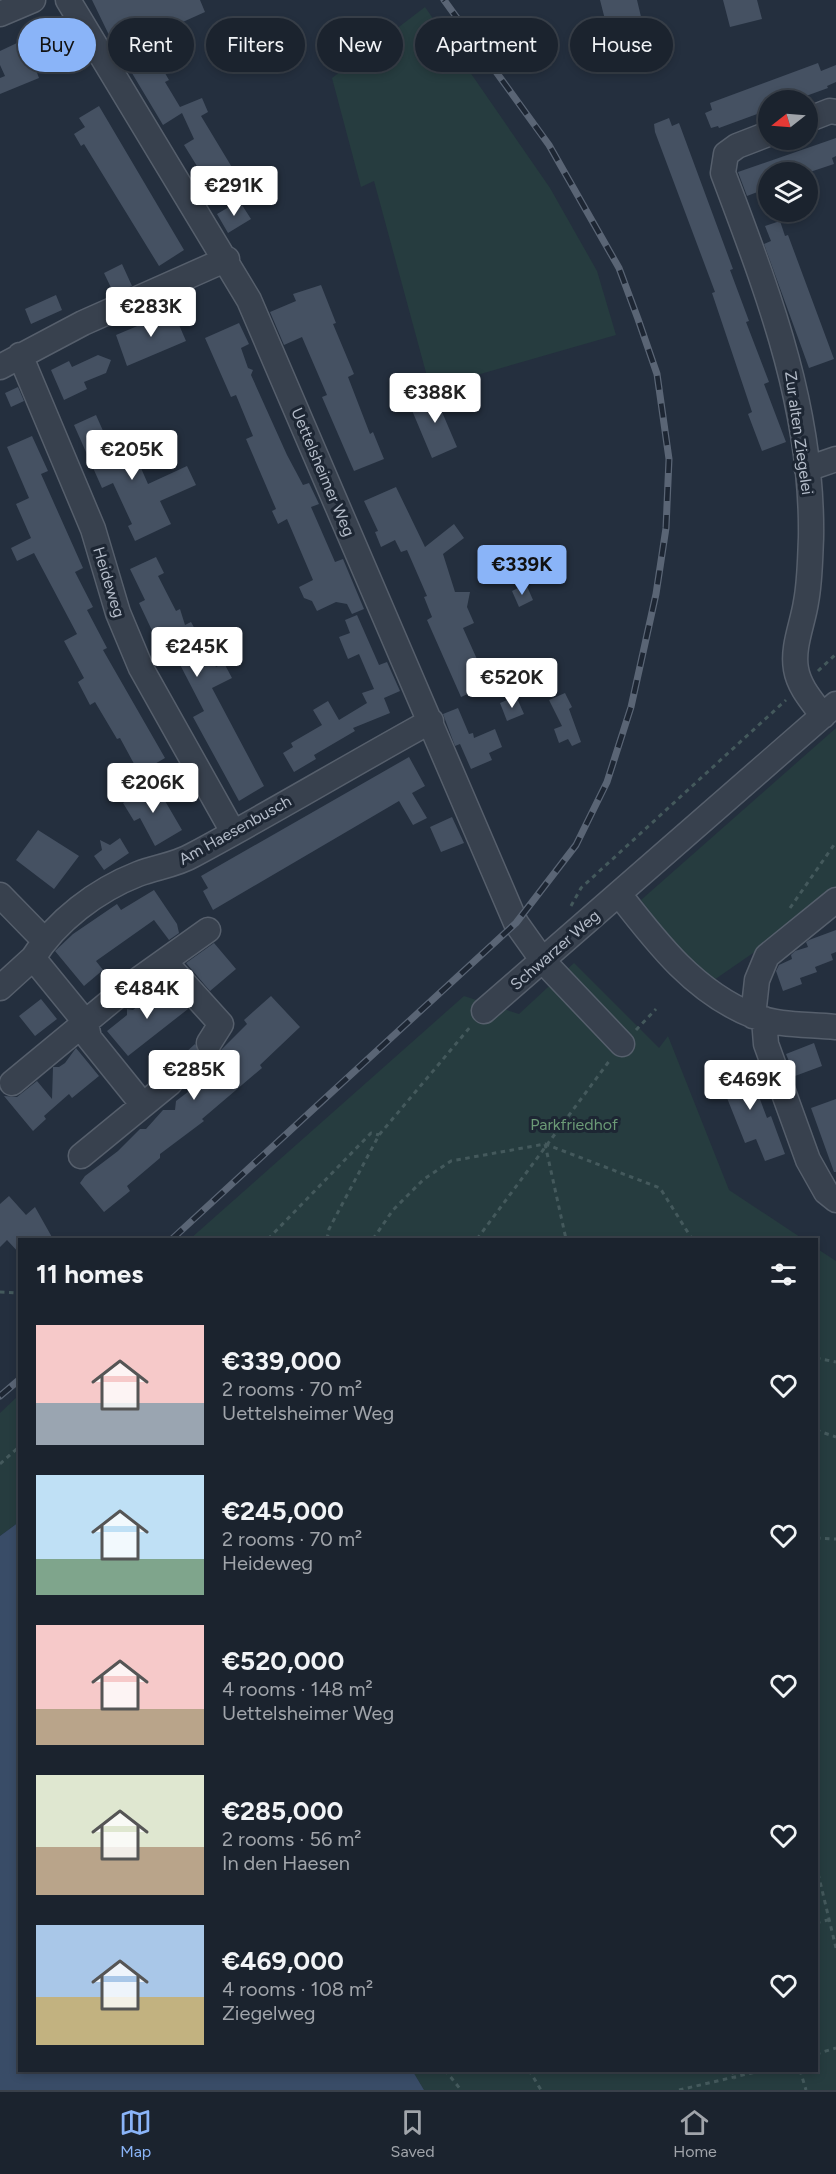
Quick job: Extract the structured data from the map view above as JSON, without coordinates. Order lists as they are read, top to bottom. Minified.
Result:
{"streets":{"street":["Zur alten Ziegelei","Uettelsheimer Weg","Heideweg","Am Haesenbusch","Schwarzer Weg"]},"crossings":[["Zur alten Ziegelei","Schwarzer Weg"],["Uettelsheimer Weg","Am Haesenbusch"],["Uettelsheimer Weg","Schwarzer Weg"],["Heideweg","Am Haesenbusch"]],"parks":["Parkfriedhof"],"north":"left","page":{"chip":["Buy","Rent","Filters","New","Apartment","House"],"price":["€291K","€283K","€388K","€205K","€339K","€245K","€520K","€206K","€484K","€285K","€469K"],"heading":"11 homes","list":[{"name":"€339,000","note":"2 rooms · 70 m² · Uettelsheimer Weg"},{"name":"€245,000","note":"2 rooms · 70 m² · Heideweg"},{"name":"€520,000","note":"4 rooms · 148 m² · Uettelsheimer Weg"},{"name":"€285,000","note":"2 rooms · 56 m² · In den Haesen"},{"name":"€469,000","note":"4 rooms · 108 m² · Ziegelweg"}],"tabs":["Map","Saved","Home"]}}
